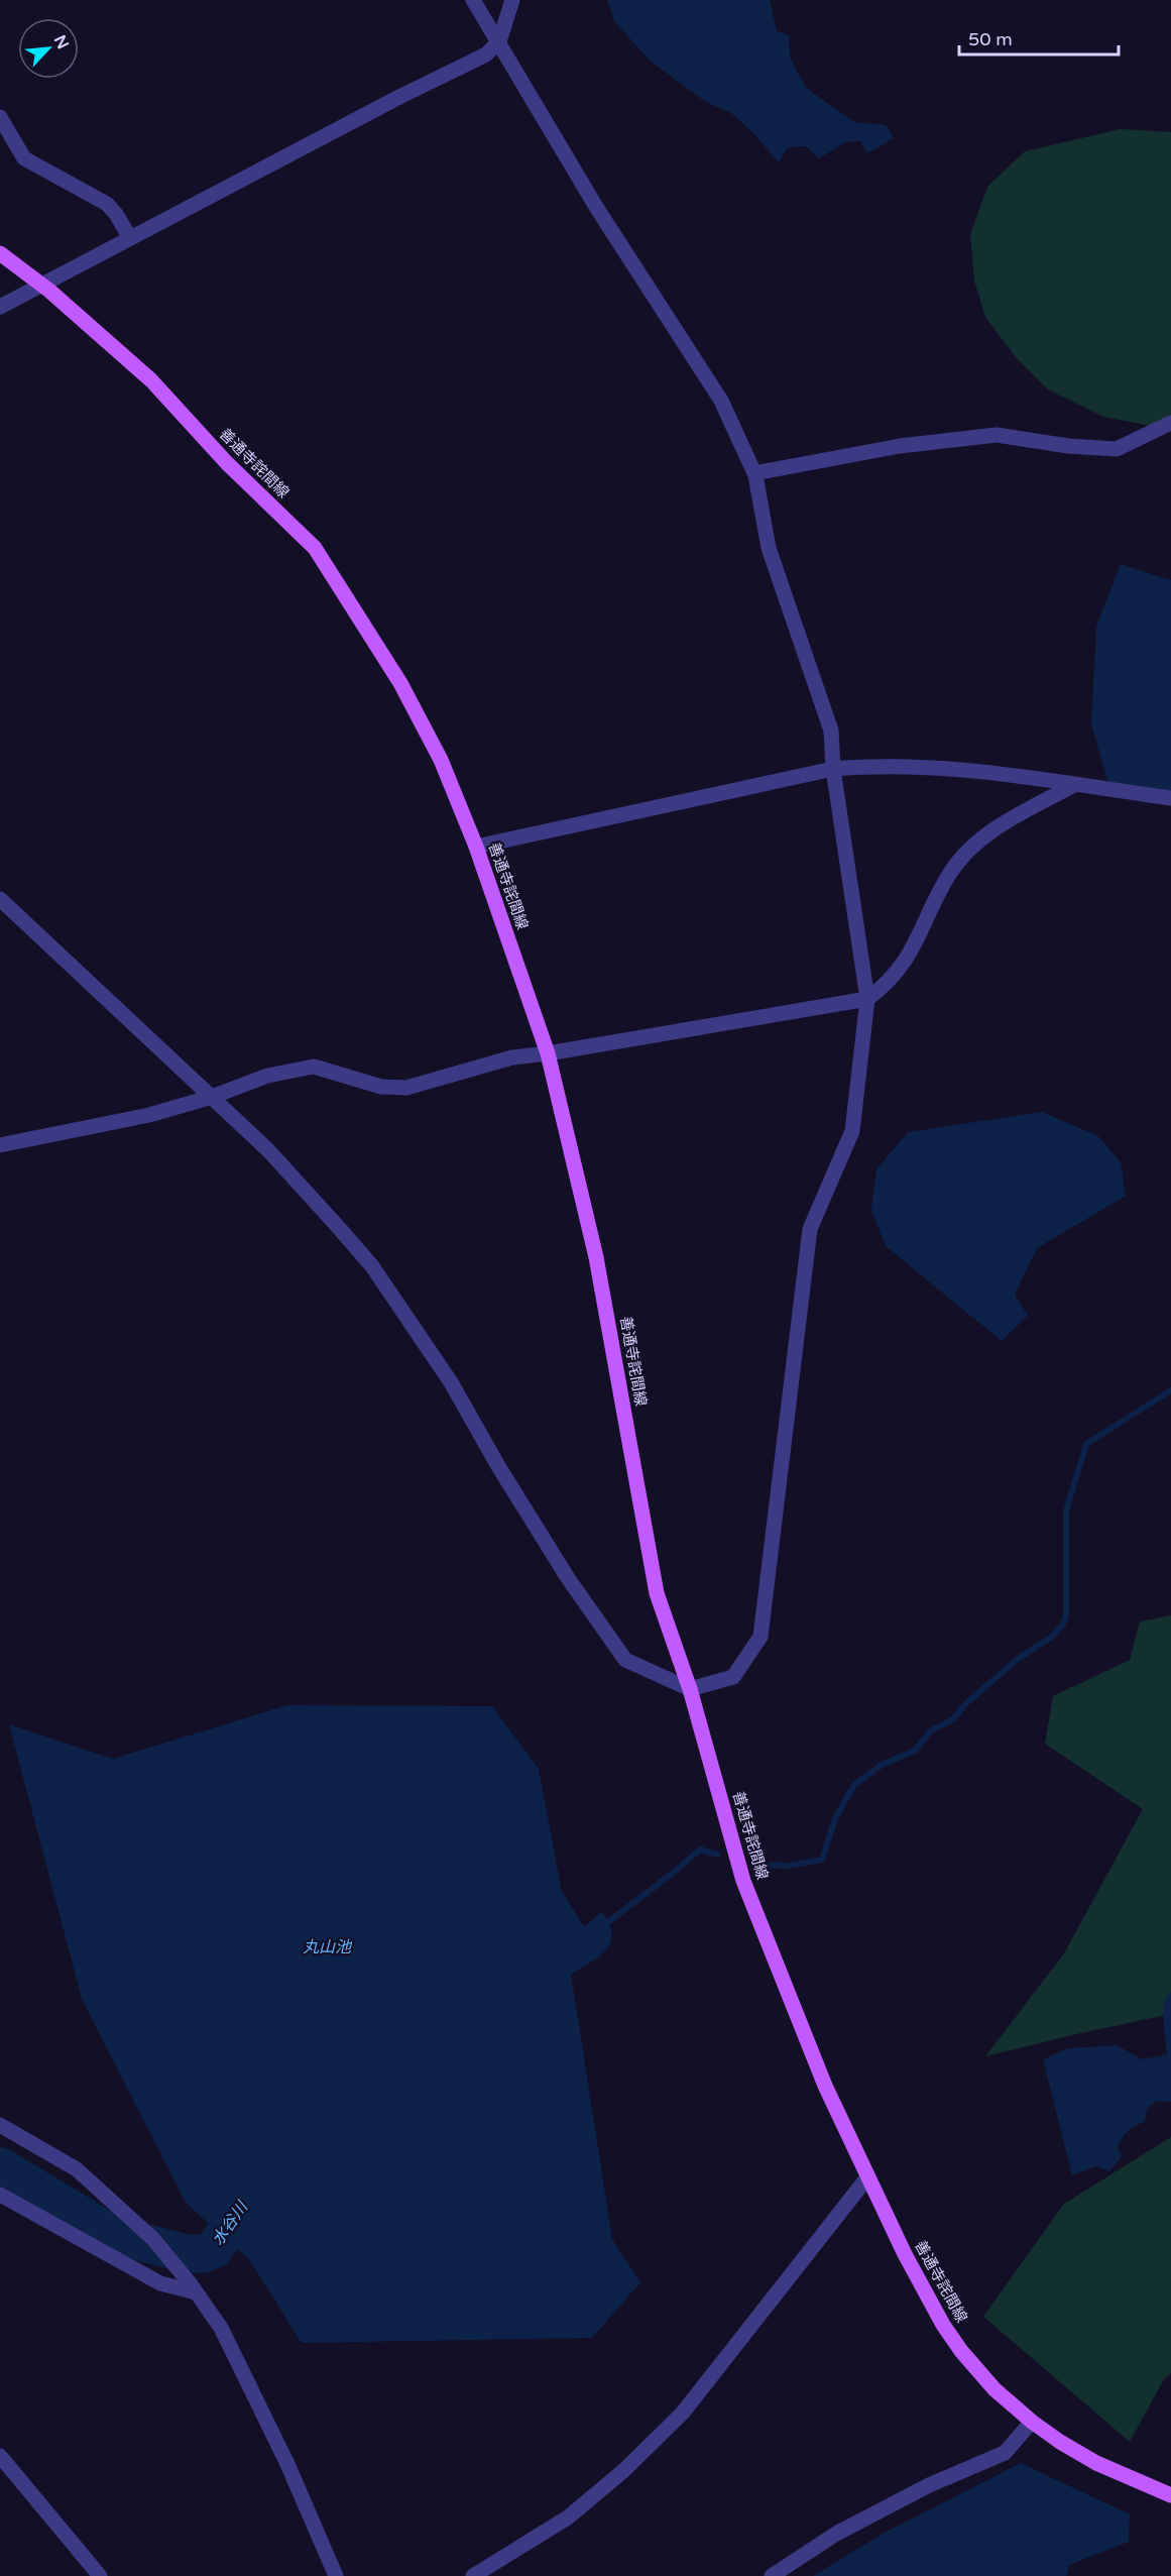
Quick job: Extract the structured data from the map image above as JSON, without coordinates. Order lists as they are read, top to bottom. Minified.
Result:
{"streets":{"main road":["善通寺詫間線"]},"water":["丸山池","水谷川"],"scale_bar":"50 m","north":"top right"}
